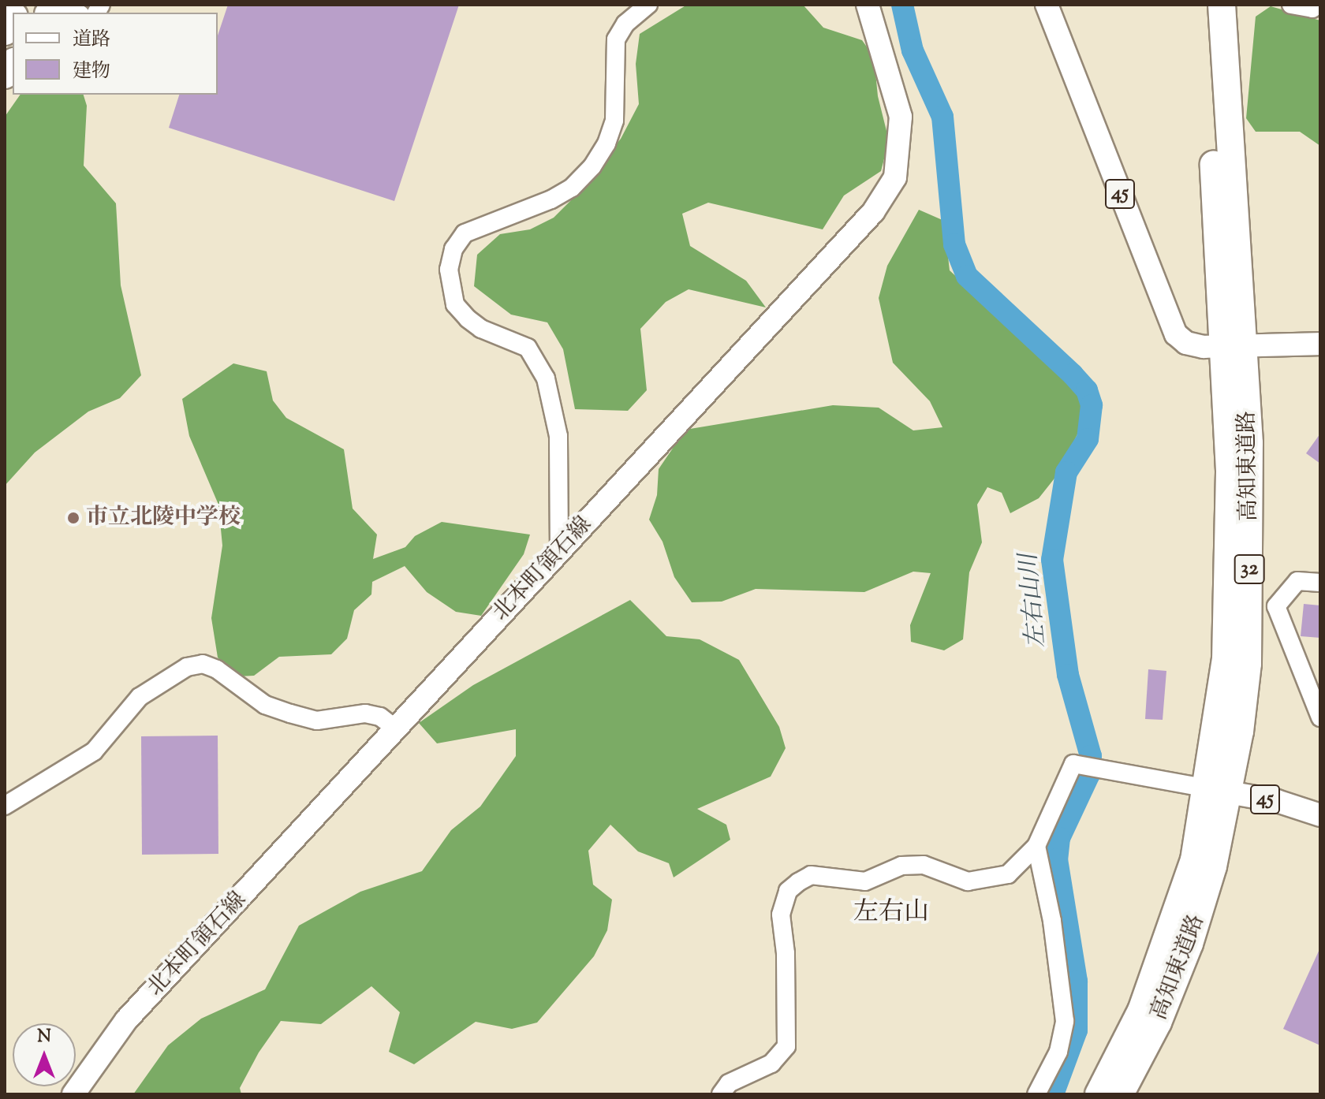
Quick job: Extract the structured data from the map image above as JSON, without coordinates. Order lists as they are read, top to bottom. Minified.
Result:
{"streets":{"highway":["高知東道路","32"],"main road":["45","北本町領石線"]},"crossings":[["45","高知東道路"]],"districts":["左右山"],"water":["左右山川"],"places":["市立北陵中学校"],"legend":["道路","建物"],"north":"top"}
